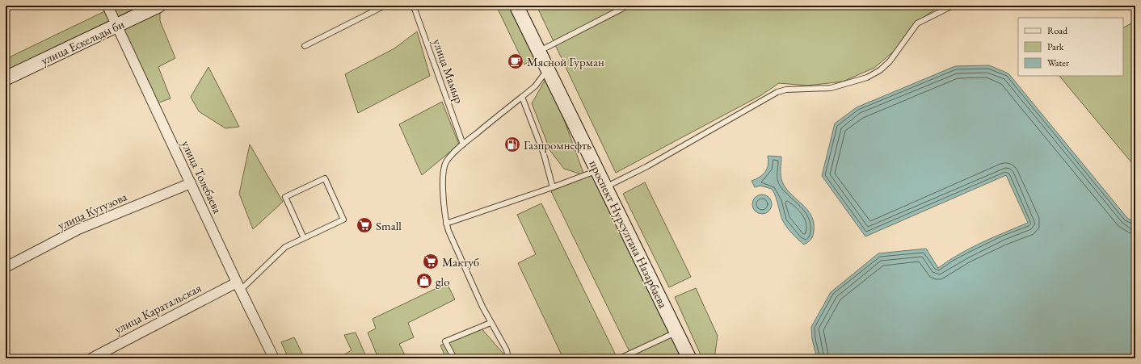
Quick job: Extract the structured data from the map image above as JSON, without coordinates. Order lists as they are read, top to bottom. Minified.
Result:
{"streets":{"main road":["улица Ескельды би","проспект Нурсултана Назарбаева"],"street":["улица Толебаева","улица Кутузова","улица Каратальская"],"lane":["улица Мамыр"]},"crossings":[["улица Ескельды би","улица Толебаева"],["улица Толебаева","улица Кутузова"],["улица Толебаева","улица Каратальская"]],"places":{"cafe":["Мясной Гурман"],"fuel station":["Газпромнефть"],"supermarket":["Small","Мактуб"],"shop":["glo"]},"legend":["Road","Park","Water"]}
